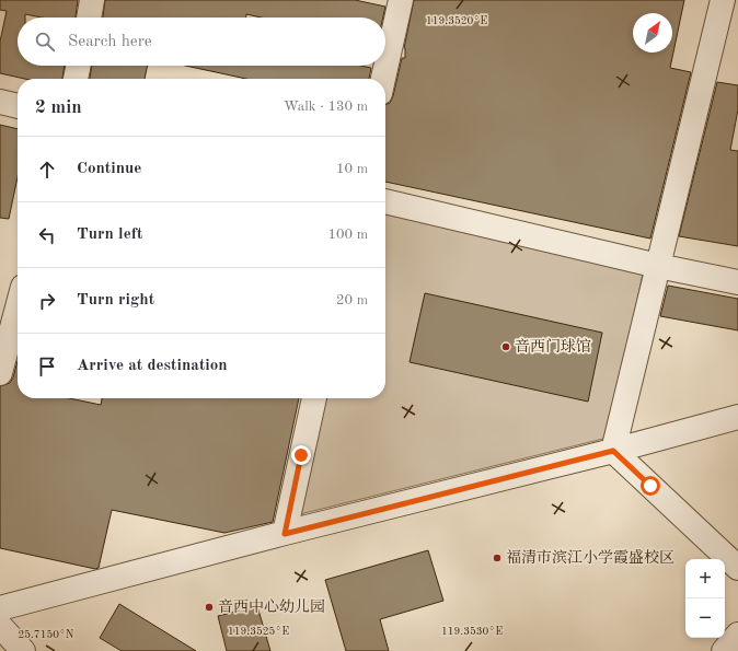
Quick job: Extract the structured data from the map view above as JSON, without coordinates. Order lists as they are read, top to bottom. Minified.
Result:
{"places":["音西门球馆","福清市滨江小学霞盛校区","音西中心幼儿园"],"north":"top right","page":{"search":"Search here","heading":["2 min","Walk · 130 m"],"list":[["Continue","10 m"],["Turn left","100 m"],["Turn right","20 m"],"Arrive at destination"],"map_buttons":["+","−"]},"coordinates":["119.3520°E","119.3525°E","119.3530°E","25.7150°N"]}
